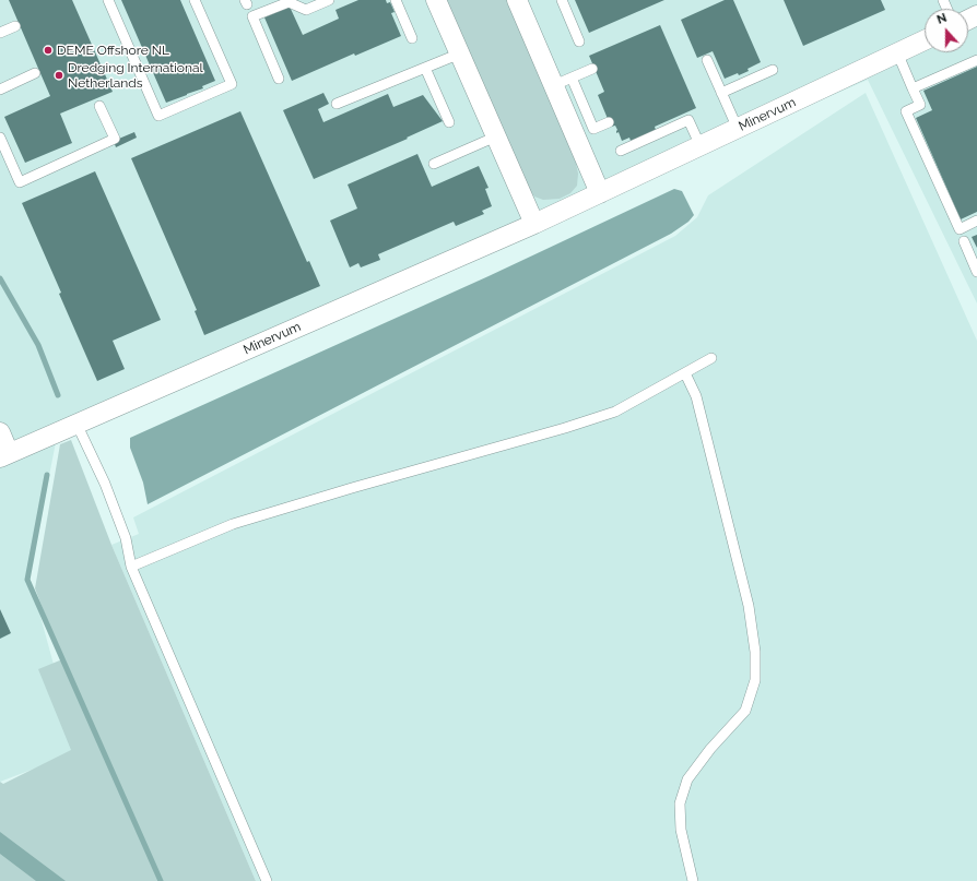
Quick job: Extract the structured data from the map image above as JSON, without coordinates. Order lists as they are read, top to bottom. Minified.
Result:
{"streets":{"street":["Minervum"]},"places":["DEME Offshore NL","Dredging International Netherlands"],"north":"top"}
